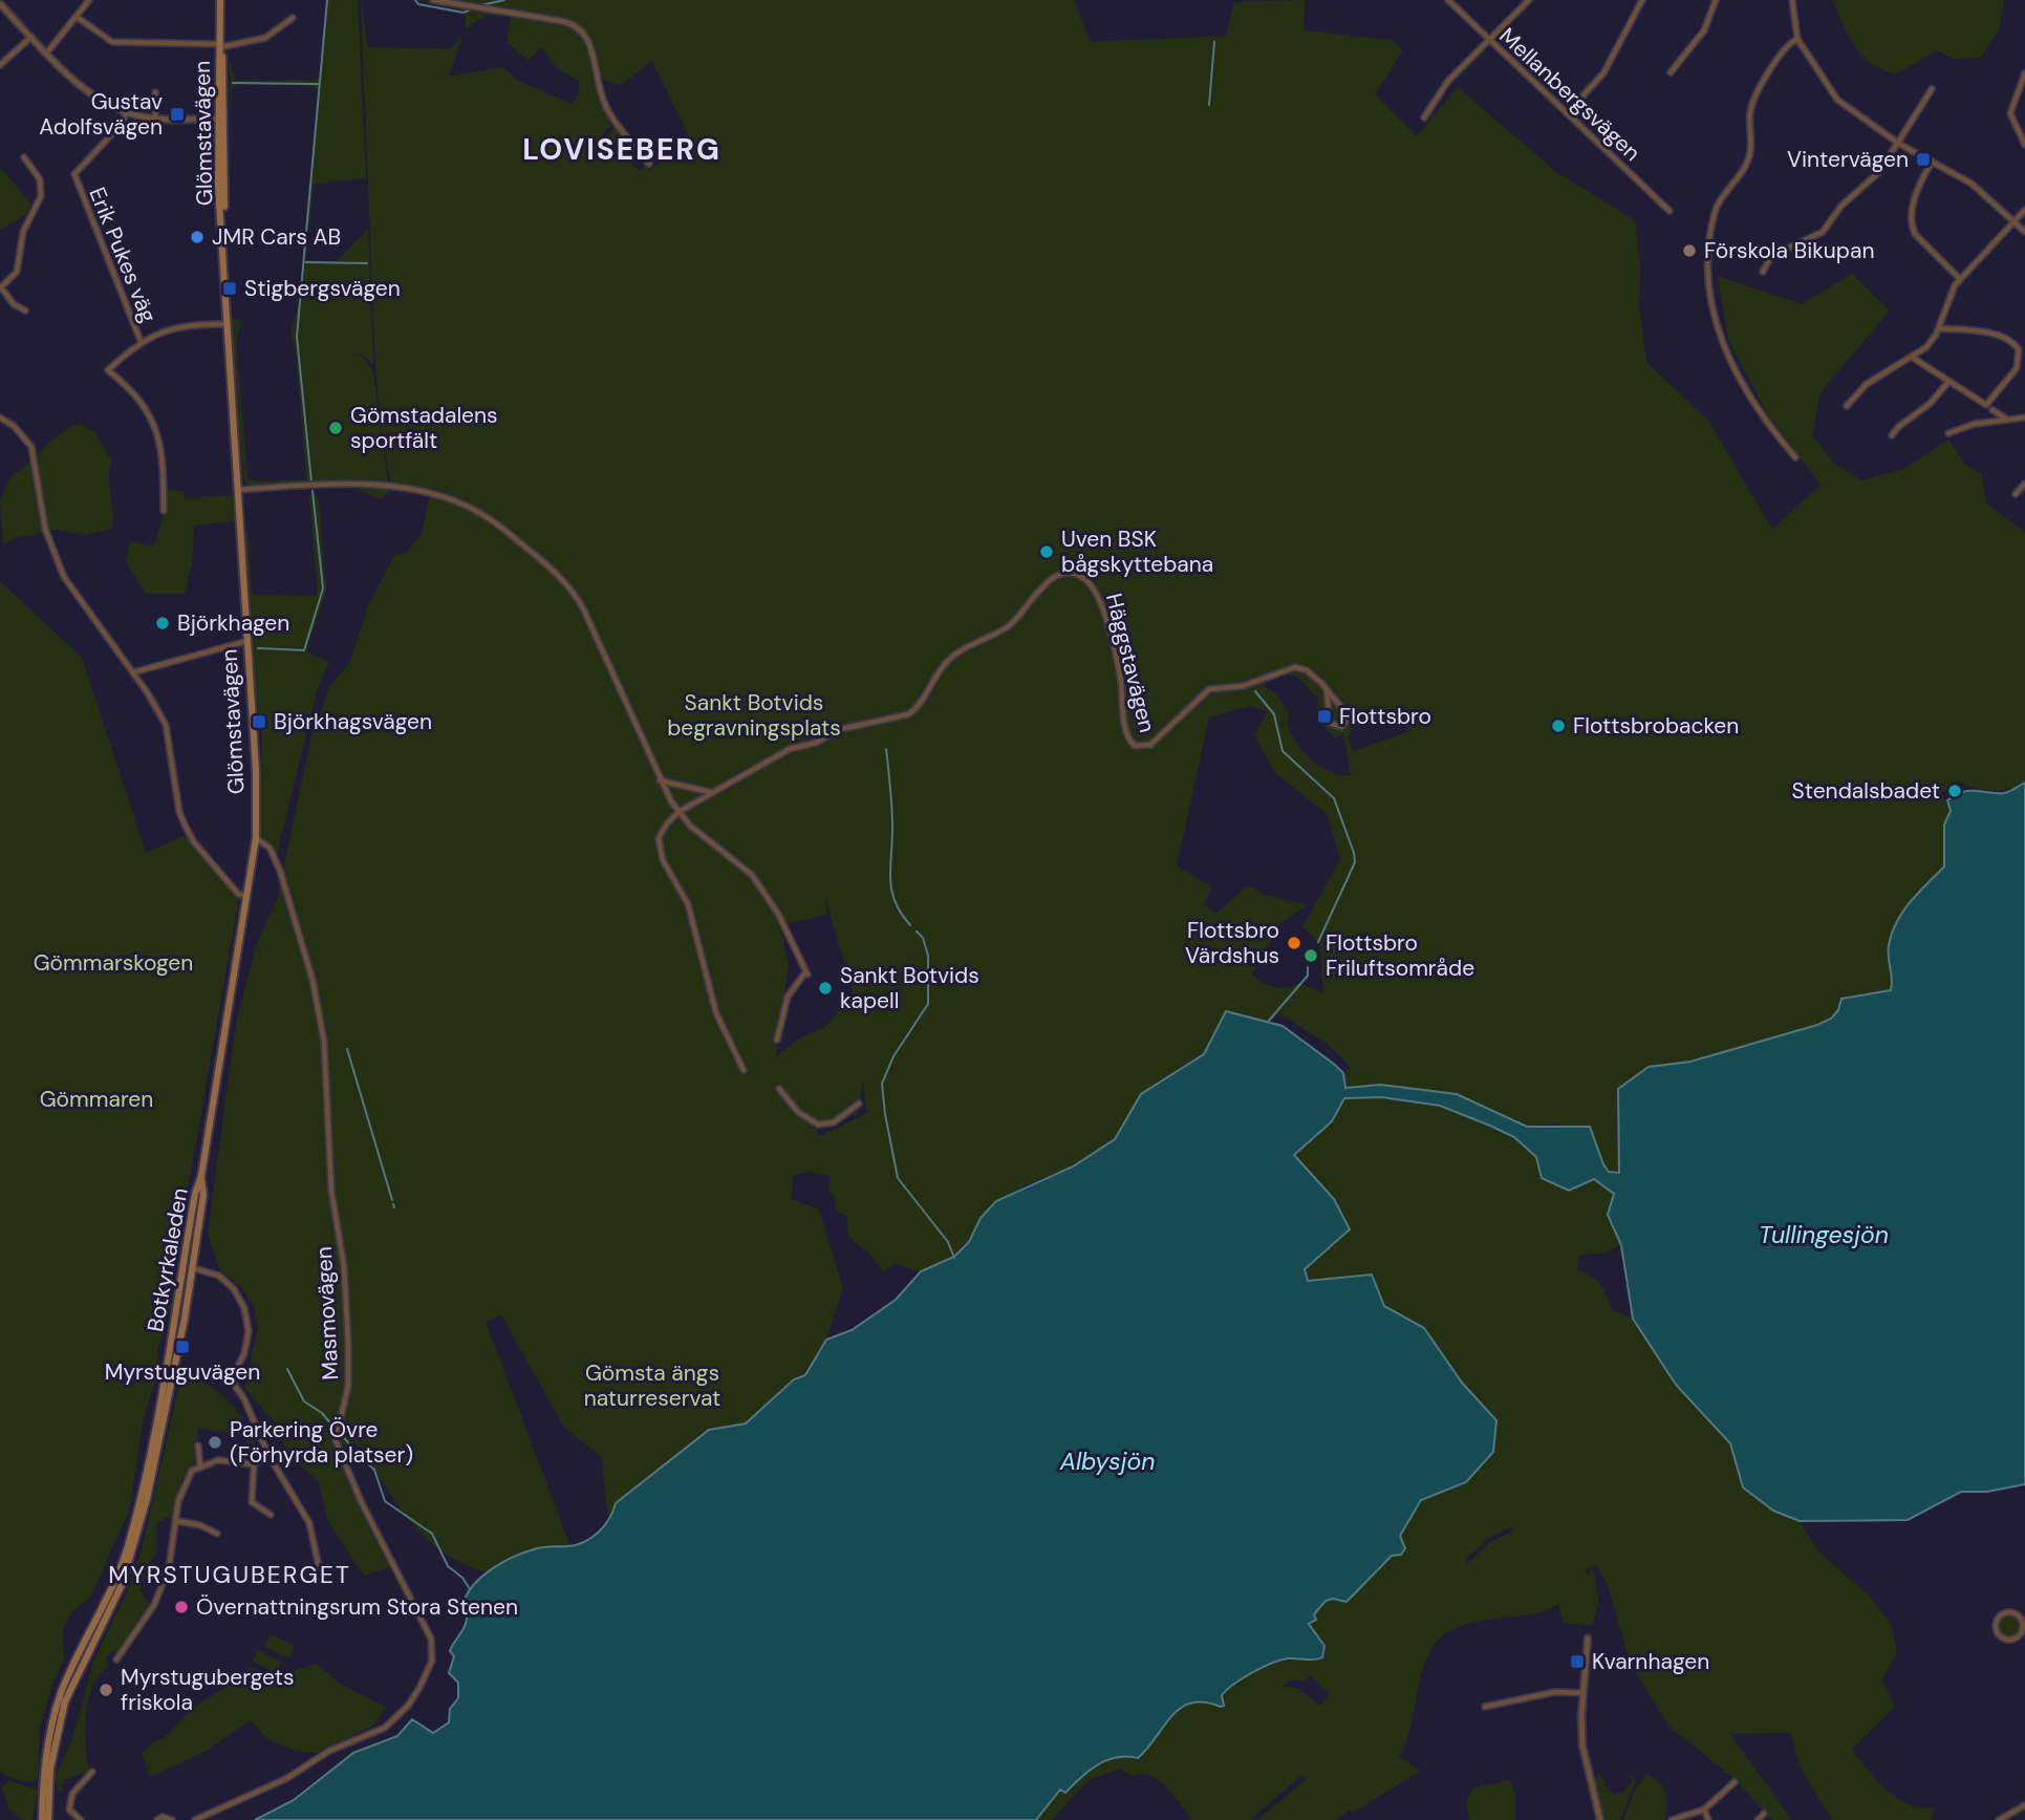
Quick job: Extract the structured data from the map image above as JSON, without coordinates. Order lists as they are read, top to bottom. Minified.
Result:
{"streets":{"main road":["Glömstavägen","Botkyrkaleden"],"street":["Mellanbergsvägen","Erik Pukes väg","Häggstavägen","Masmovägen"]},"crossings":[["Glömstavägen","Botkyrkaleden"],["Glömstavägen","Masmovägen"]],"districts":["LOVISEBERG","MYRSTUGUBERGET"],"water":["Tullingesjön","Albysjön"],"parks":["Sankt Botvids begravningsplats","Gömmarskogen","Gömmaren","Gömsta ängs naturreservat"],"places":{"transit":["Gustav Adolfsvägen","Vintervägen","Stigbergsvägen","Flottsbro","Björkhagsvägen","Myrstuguvägen","Kvarnhagen"],"other":["JMR Cars AB","Förskola Bikupan","Gömstadalens sportfält","Uven BSK bågskyttebana","Björkhagen","Flottsbrobacken","Stendalsbadet","Flottsbro Värdshus","Flottsbro Friluftsområde","Sankt Botvids kapell","Parkering Övre (Förhyrda platser)","Övernattningsrum Stora Stenen","Myrstugubergets friskola"]}}
